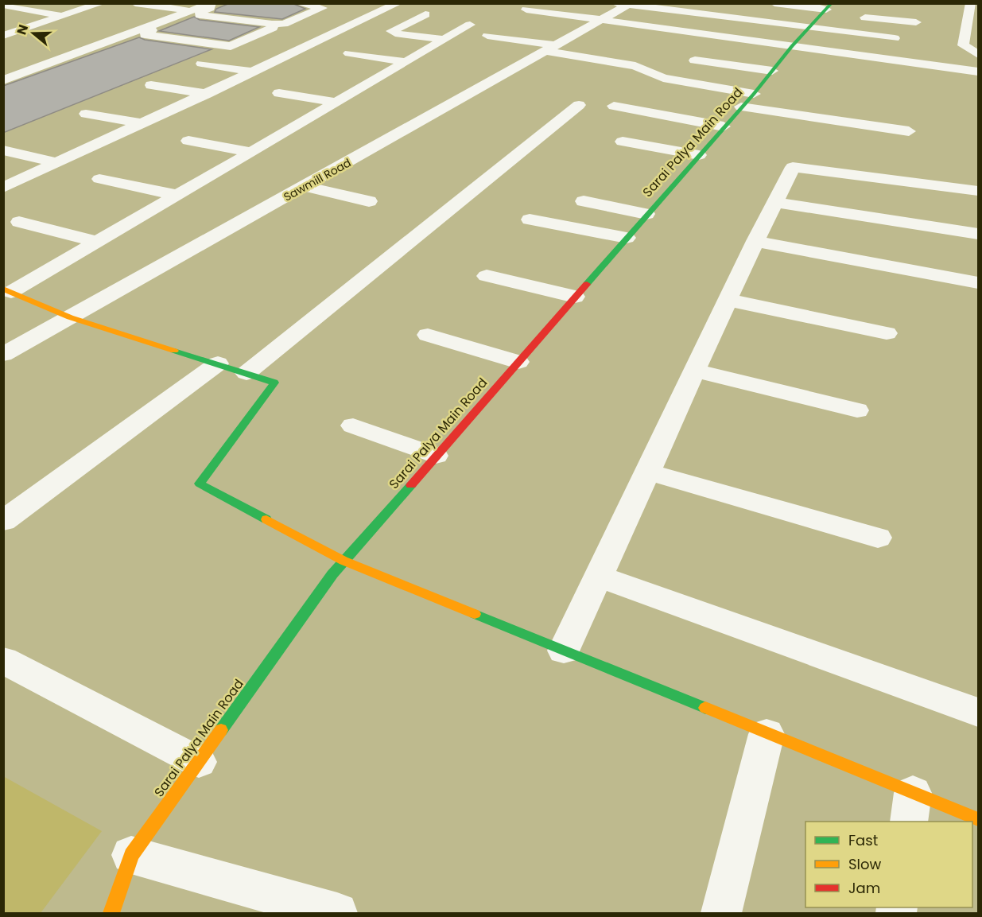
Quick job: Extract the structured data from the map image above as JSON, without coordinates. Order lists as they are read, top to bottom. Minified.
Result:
{"streets":{"street":["Sarai Palya Main Road","Sawmill Road"]},"legend":["Fast","Slow","Jam"],"north":"left"}
